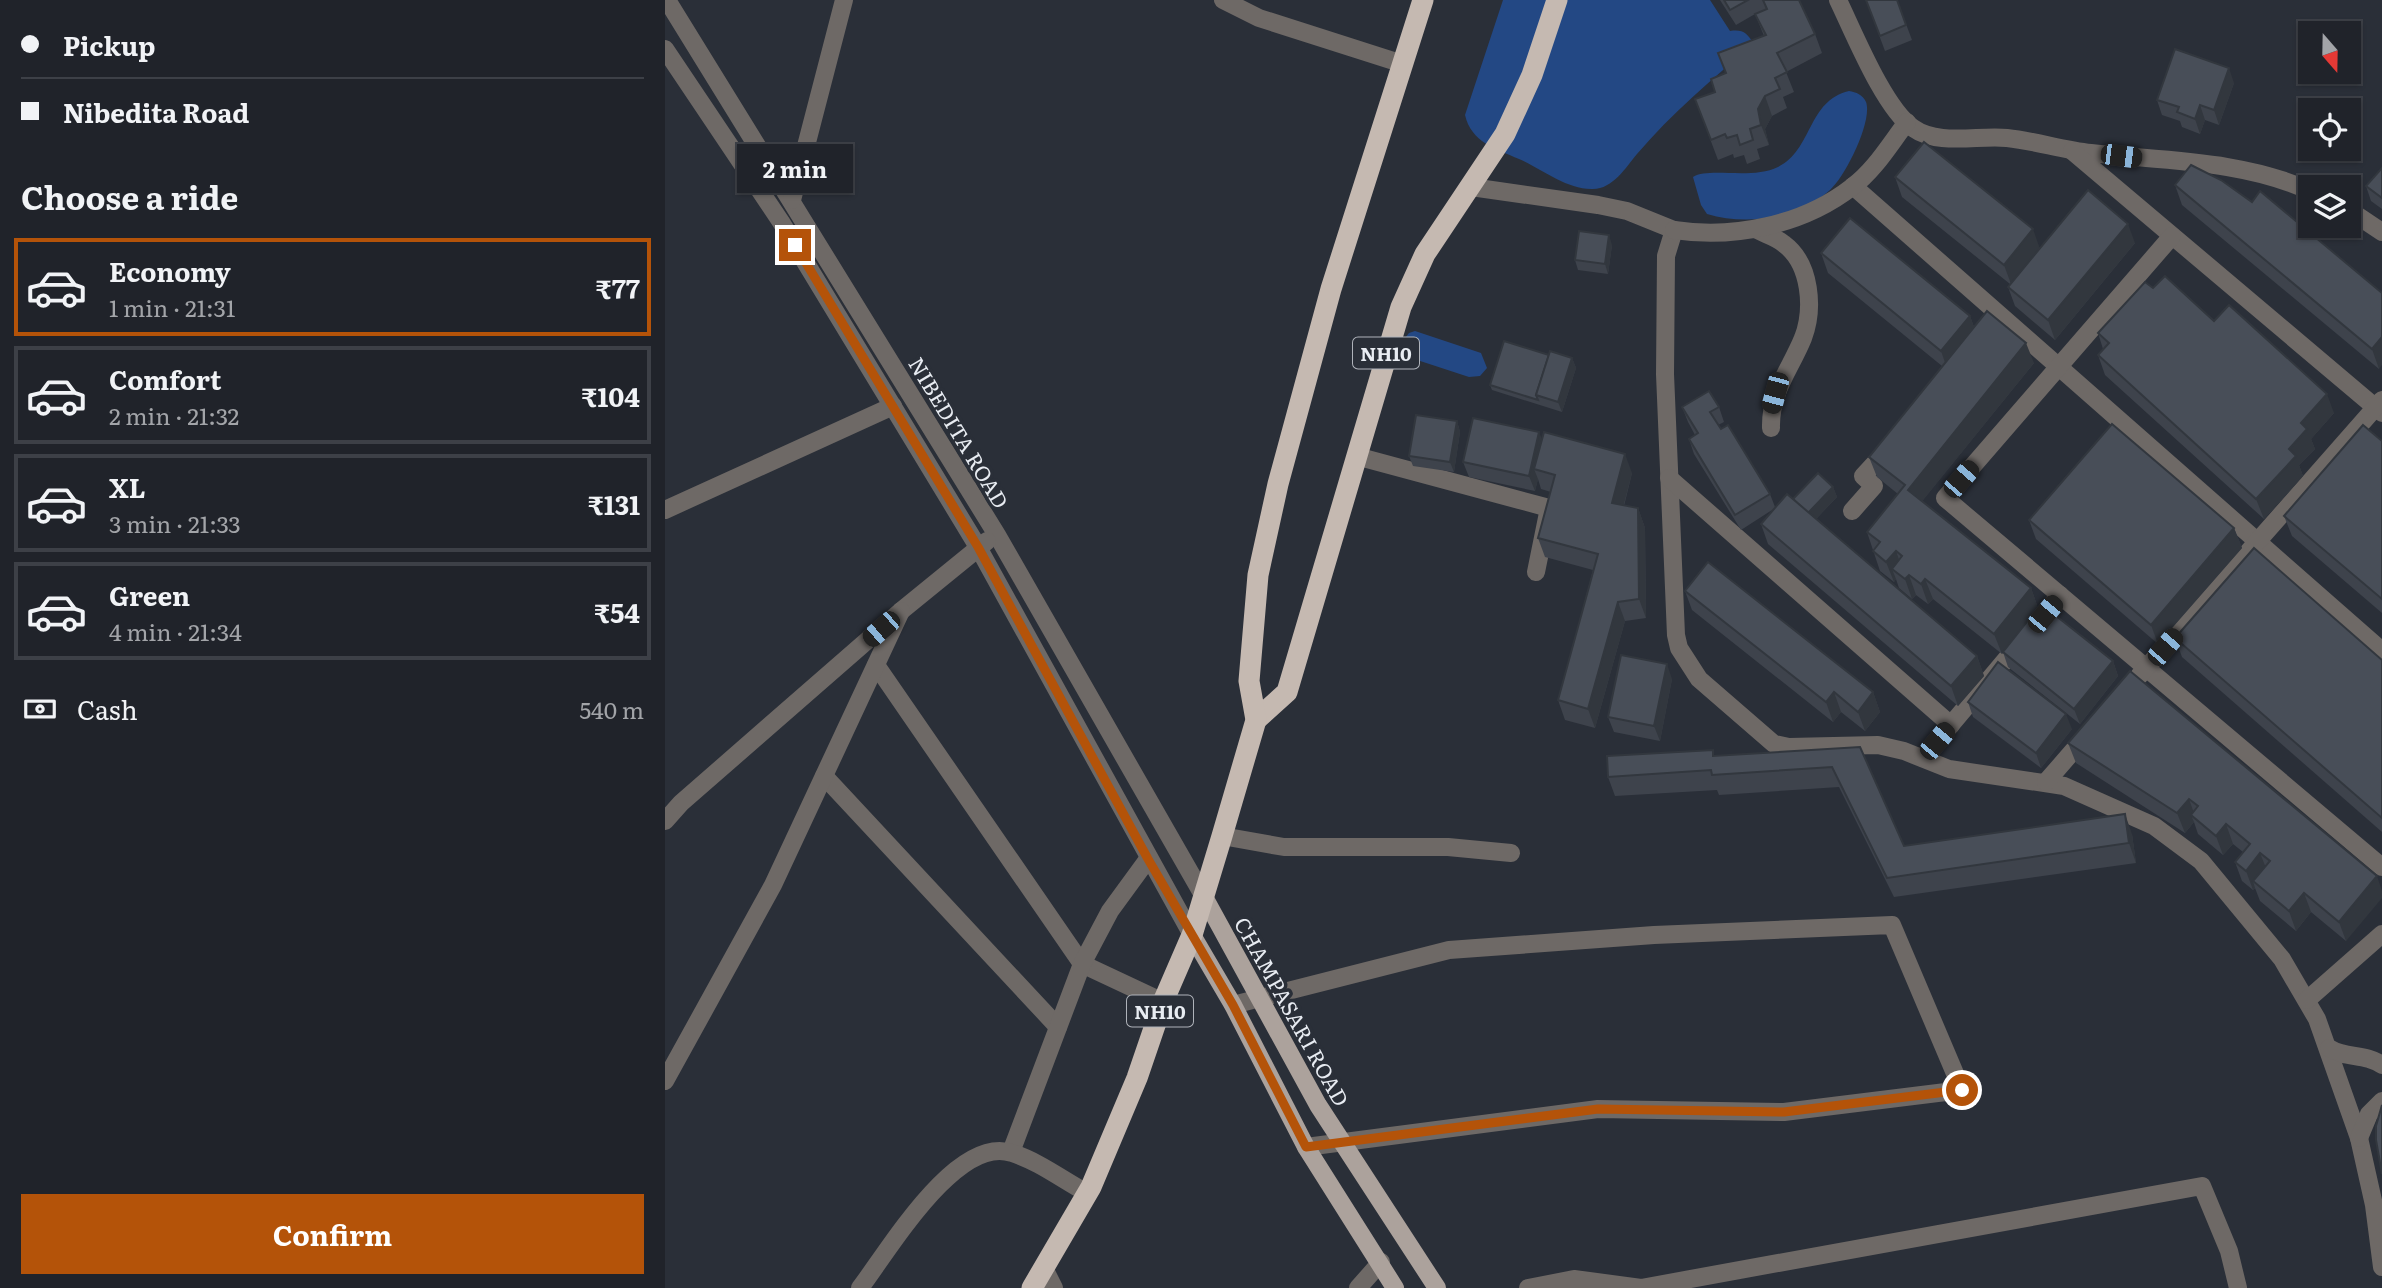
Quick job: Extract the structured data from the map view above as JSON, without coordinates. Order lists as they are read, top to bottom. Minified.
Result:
{"streets":{"highway":["NH10"],"main road":["CHAMPASARI ROAD"],"street":["NIBEDITA ROAD"]},"crossings":[["NH10","NIBEDITA ROAD"],["NH10","CHAMPASARI ROAD"],["NIBEDITA ROAD","CHAMPASARI ROAD"]],"north":"bottom","page":{"banner":["Pickup","Nibedita Road"],"bubble":"2 min","heading":"Choose a ride","list":[{"name":"Economy","note":"1 min · 21:31","value":"₹77"},{"name":"Comfort","note":"2 min · 21:32","value":"₹104"},{"name":"XL","note":"3 min · 21:33","value":"₹131"},{"name":"Green","note":"4 min · 21:34","value":"₹54"}],"pay":["Cash","540 m"],"buttons":"Confirm"}}
